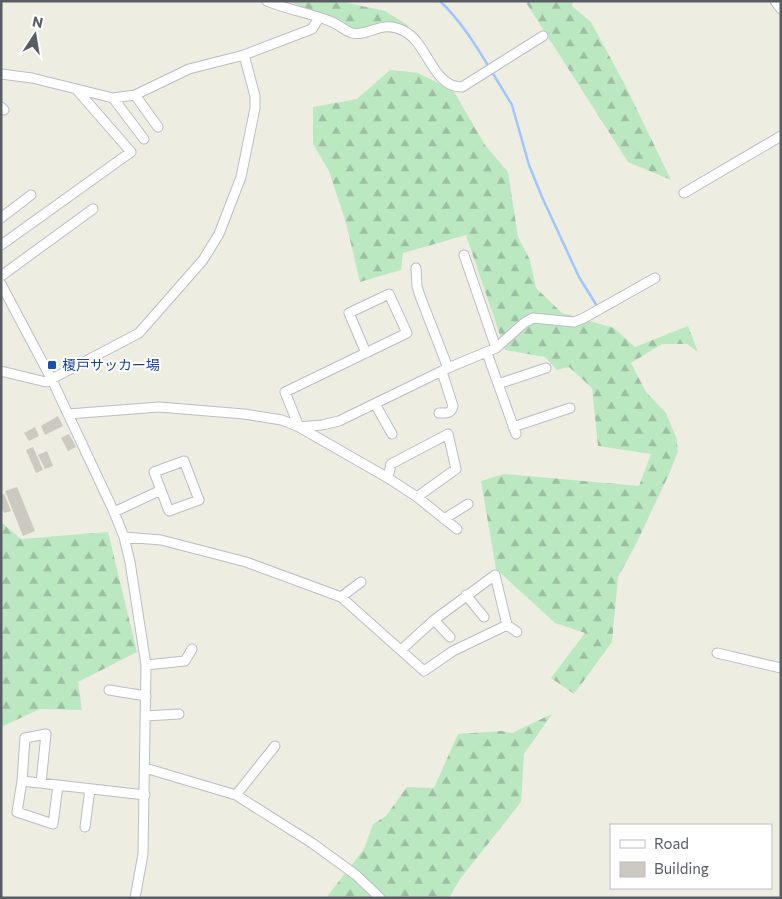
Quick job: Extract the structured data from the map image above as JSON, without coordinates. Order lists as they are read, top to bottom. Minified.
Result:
{"places":{"transit":["榎戸サッカー場"]},"legend":["Road","Building"],"north":"top"}
